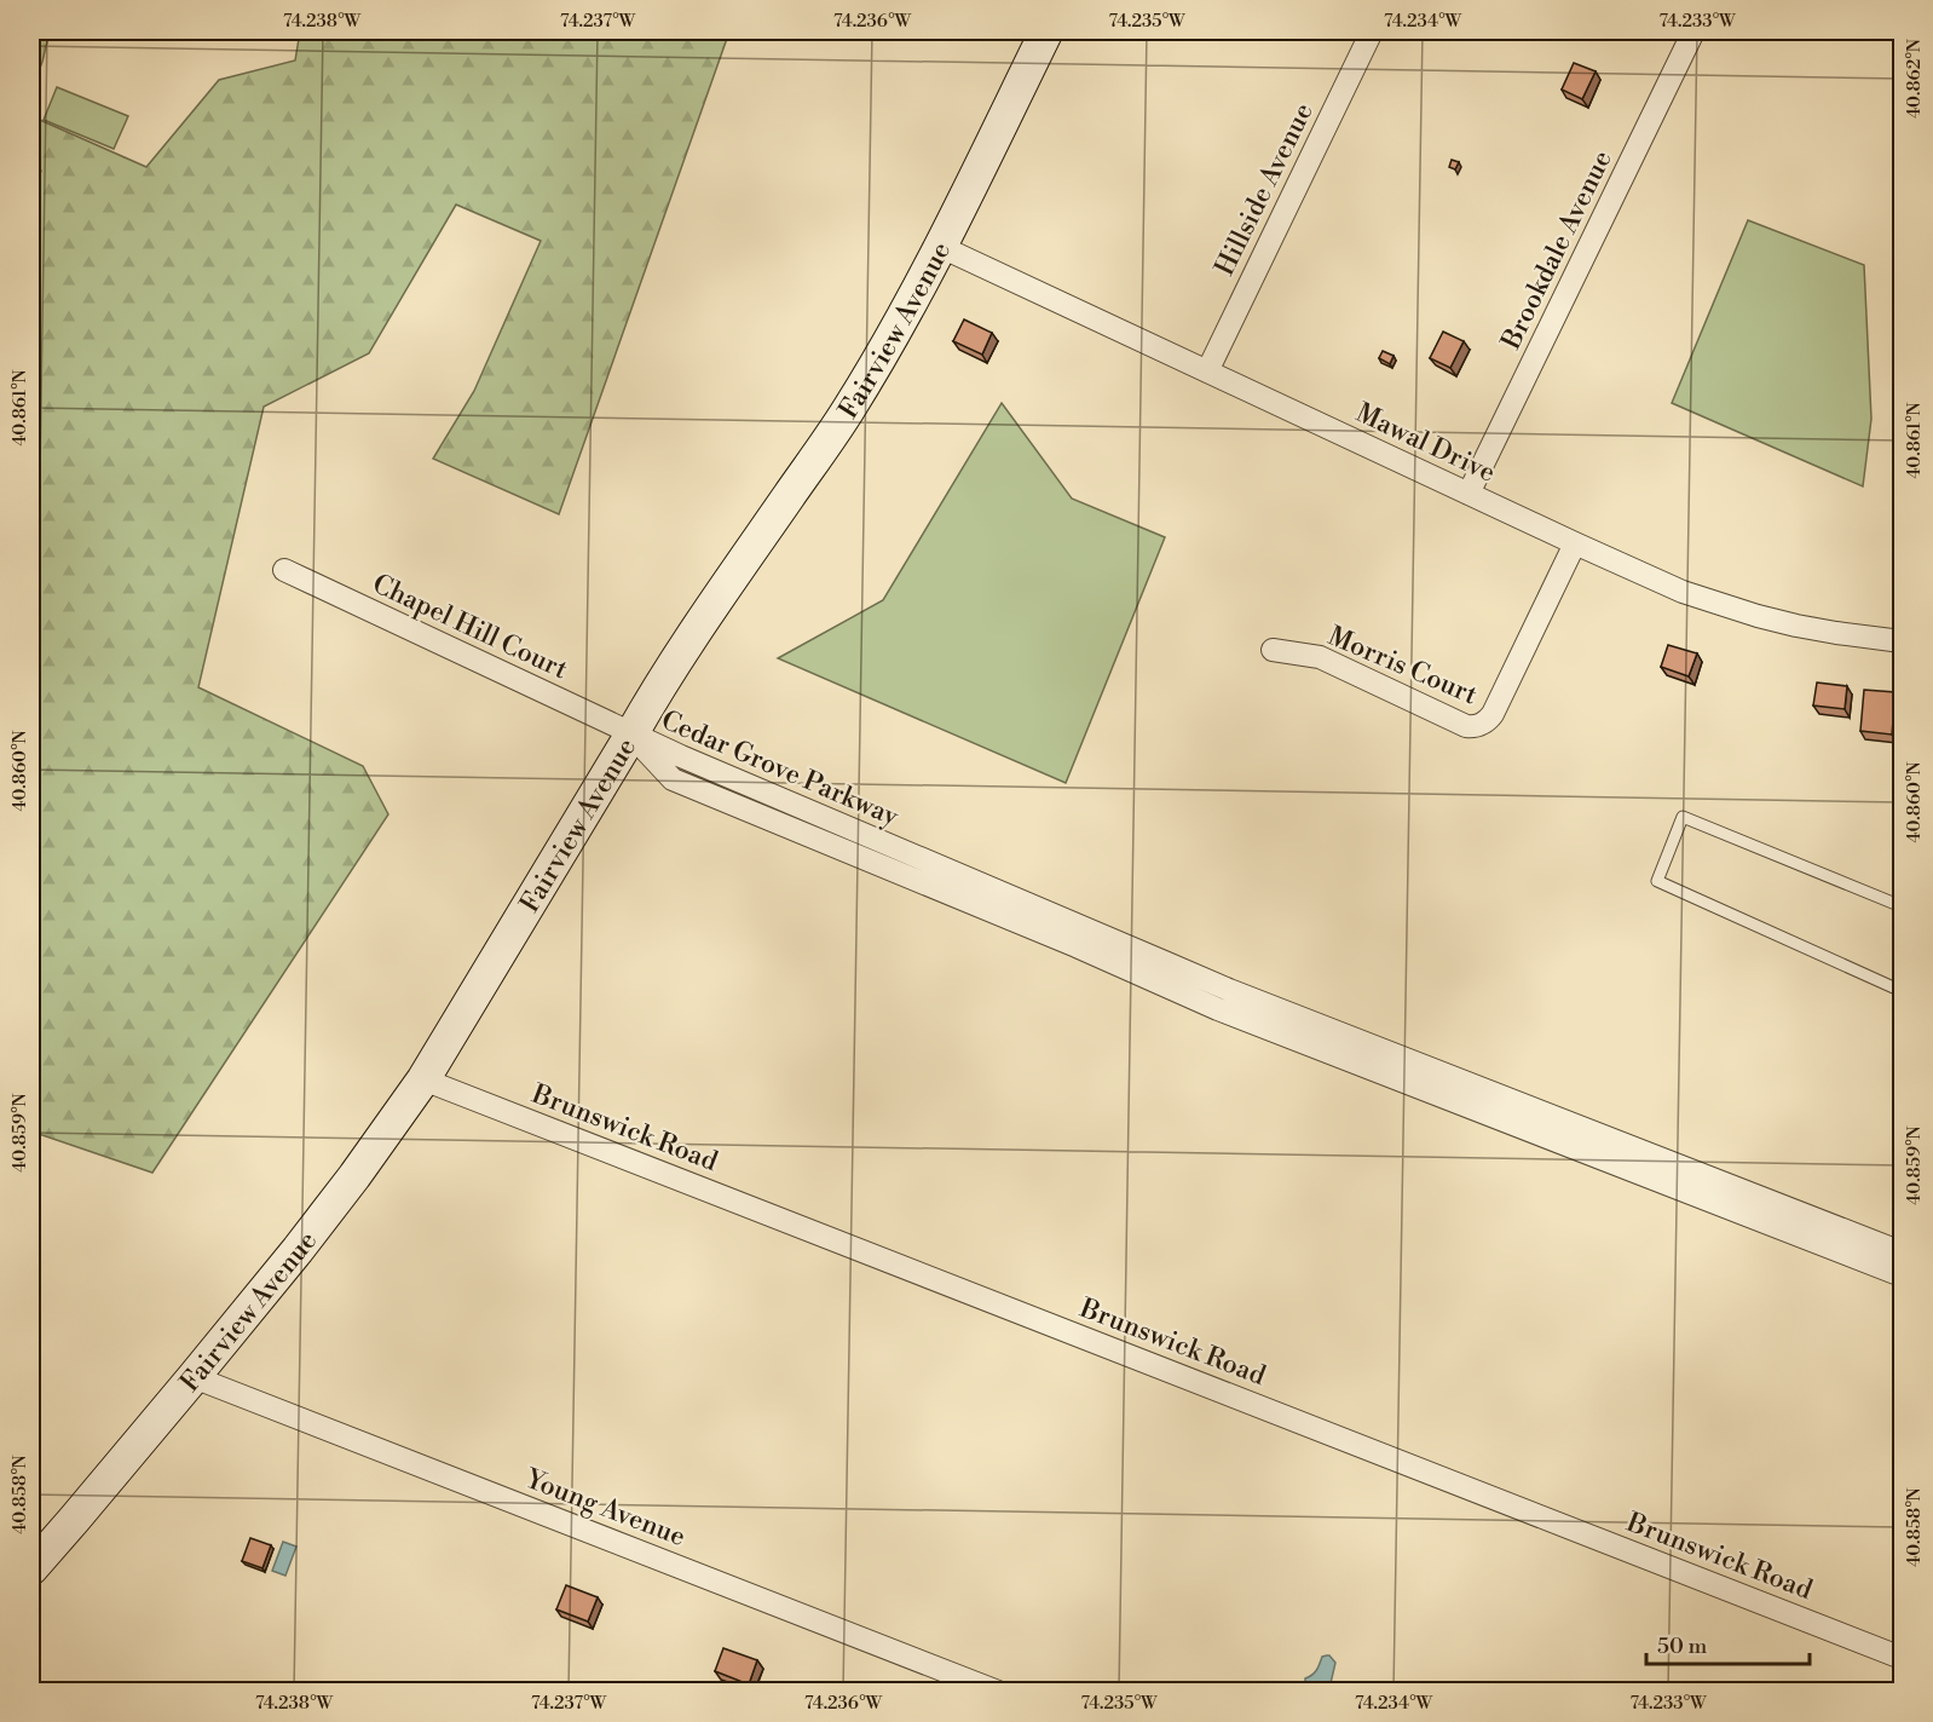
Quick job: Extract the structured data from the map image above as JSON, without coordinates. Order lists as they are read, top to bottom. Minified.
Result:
{"streets":{"main road":["Fairview Avenue"],"street":["Hillside Avenue","Brookdale Avenue","Mawal Drive","Chapel Hill Court","Morris Court","Cedar Grove Parkway","Brunswick Road","Young Avenue"]},"crossings":[["Hillside Avenue","Mawal Drive"],["Brookdale Avenue","Mawal Drive"],["Fairview Avenue","Mawal Drive"],["Fairview Avenue","Chapel Hill Court"],["Fairview Avenue","Cedar Grove Parkway"],["Fairview Avenue","Brunswick Road"],["Fairview Avenue","Young Avenue"],["Mawal Drive","Morris Court"],["Chapel Hill Court","Cedar Grove Parkway"]],"scale_bar":"50 m","coordinates":["74.238°W","74.237°W","74.236°W","74.235°W","74.234°W","74.233°W","40.862°N","40.861°N","40.860°N","40.859°N","40.858°N"]}
